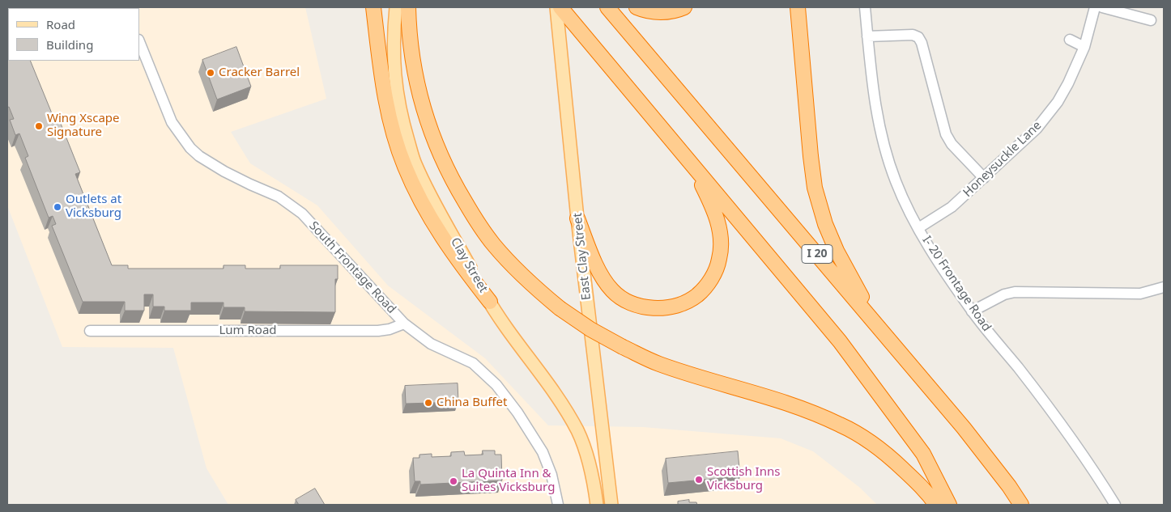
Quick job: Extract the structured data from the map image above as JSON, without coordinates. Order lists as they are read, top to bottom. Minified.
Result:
{"streets":{"highway":["I 20"],"main road":["East Clay Street","Clay Street"],"street":["Honeysuckle Lane","South Frontage Road","I- 20 Frontage Road","Lum Road"]},"crossings":[["Honeysuckle Lane","I- 20 Frontage Road"],["South Frontage Road","Lum Road"]],"places":["Cracker Barrel","Wing Xscape Signature","Outlets at Vicksburg","China Buffet","Scottish Inns Vicksburg","La Quinta Inn & Suites Vicksburg"],"legend":["Road","Building"]}
